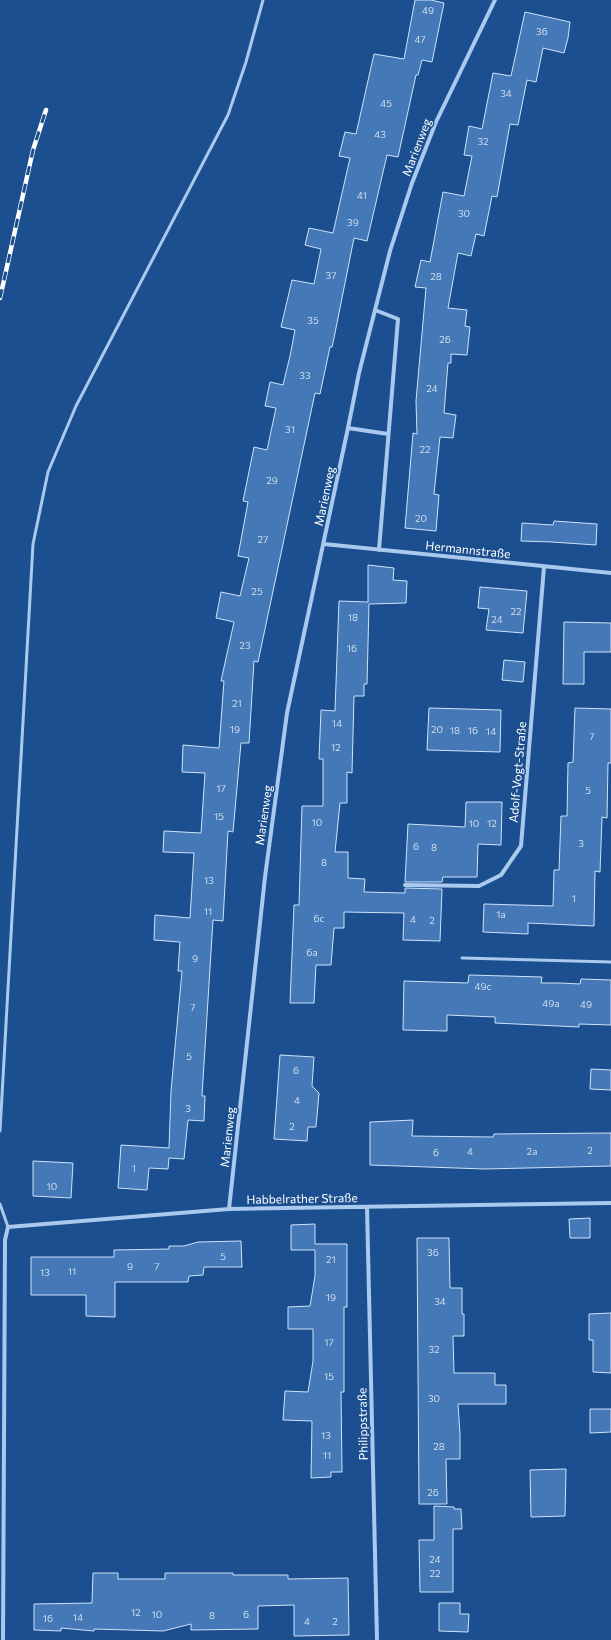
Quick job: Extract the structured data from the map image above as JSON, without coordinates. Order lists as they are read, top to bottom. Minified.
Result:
{"streets":{"street":["Marienweg","Hermannstraße","Adolf-Vogt-Straße","Habbelrather Straße","Philippstraße"]},"crossings":[["Marienweg","Hermannstraße"],["Marienweg","Habbelrather Straße"],["Hermannstraße","Adolf-Vogt-Straße"],["Habbelrather Straße","Philippstraße"]],"house_numbers":["49","36","47","34","45","43","32","41","30","39","37","28","35","26","33","24","31","22","29","20","27","25","22","18","24","23","16","21","14","19","20","18","16","14","7","12","17","5","15","10","10","12","3","6","8","8","13","1","11","1a","6c","4","2","6a","9","49c","49a","49","7","5","6","4","3","2","2","4","2a","6","1","10","36","5","21","9","7","11","13","19","34","17","32","15","30","13","28","11","26","24","22","12","10","6","8","14","16","4","2"]}
